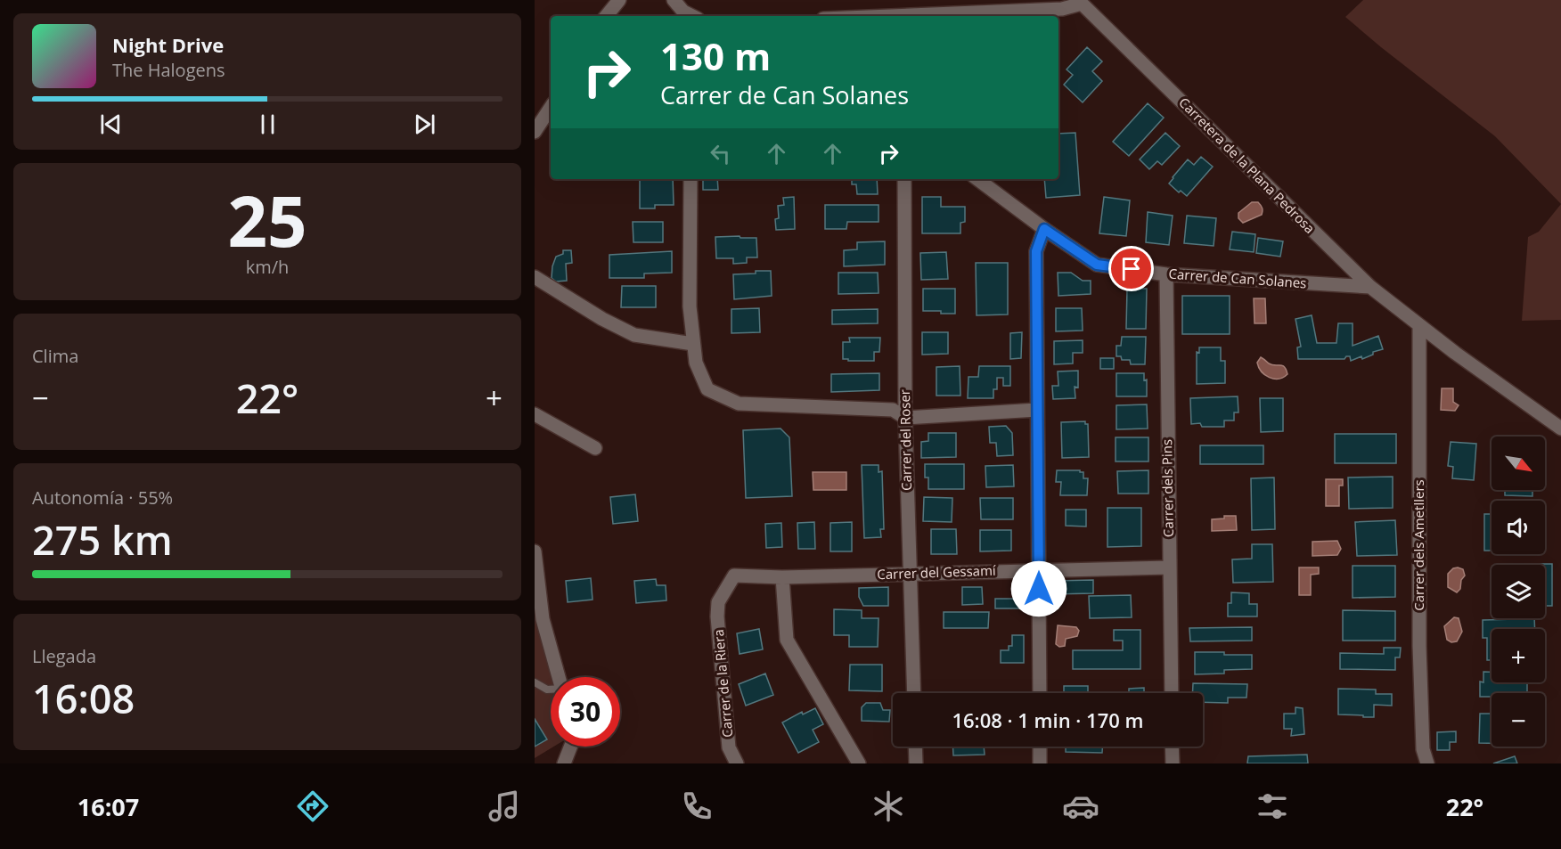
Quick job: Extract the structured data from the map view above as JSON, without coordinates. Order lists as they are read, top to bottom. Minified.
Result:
{"streets":{"street":["Carretera de la Plana Pedrosa","Carrer de Can Solanes","Carrer del Roser","Carrer dels Pins","Carrer dels Ametllers","Carrer del Gessamí","Carrer de la Riera"]},"crossings":[["Carretera de la Plana Pedrosa","Carrer de Can Solanes"],["Carretera de la Plana Pedrosa","Carrer dels Ametllers"],["Carrer de Can Solanes","Carrer dels Pins"],["Carrer del Roser","Carrer del Gessamí"],["Carrer dels Pins","Carrer del Gessamí"],["Carrer del Gessamí","Carrer de la Riera"]],"north":"bottom right","page":{"turn":["130 m","Carrer de Can Solanes"],"song":["Night Drive","The Halogens"],"tile":[["25","km/h"],"Clima",["Autonomía · 55%","275 km"],["Llegada","16:08"]],"heat":["−","22°","+"],"map_buttons":["+","−"],"limit":"30","trip":"16:08 · 1 min · 170 m","tabs":["16:07","22°"]}}
